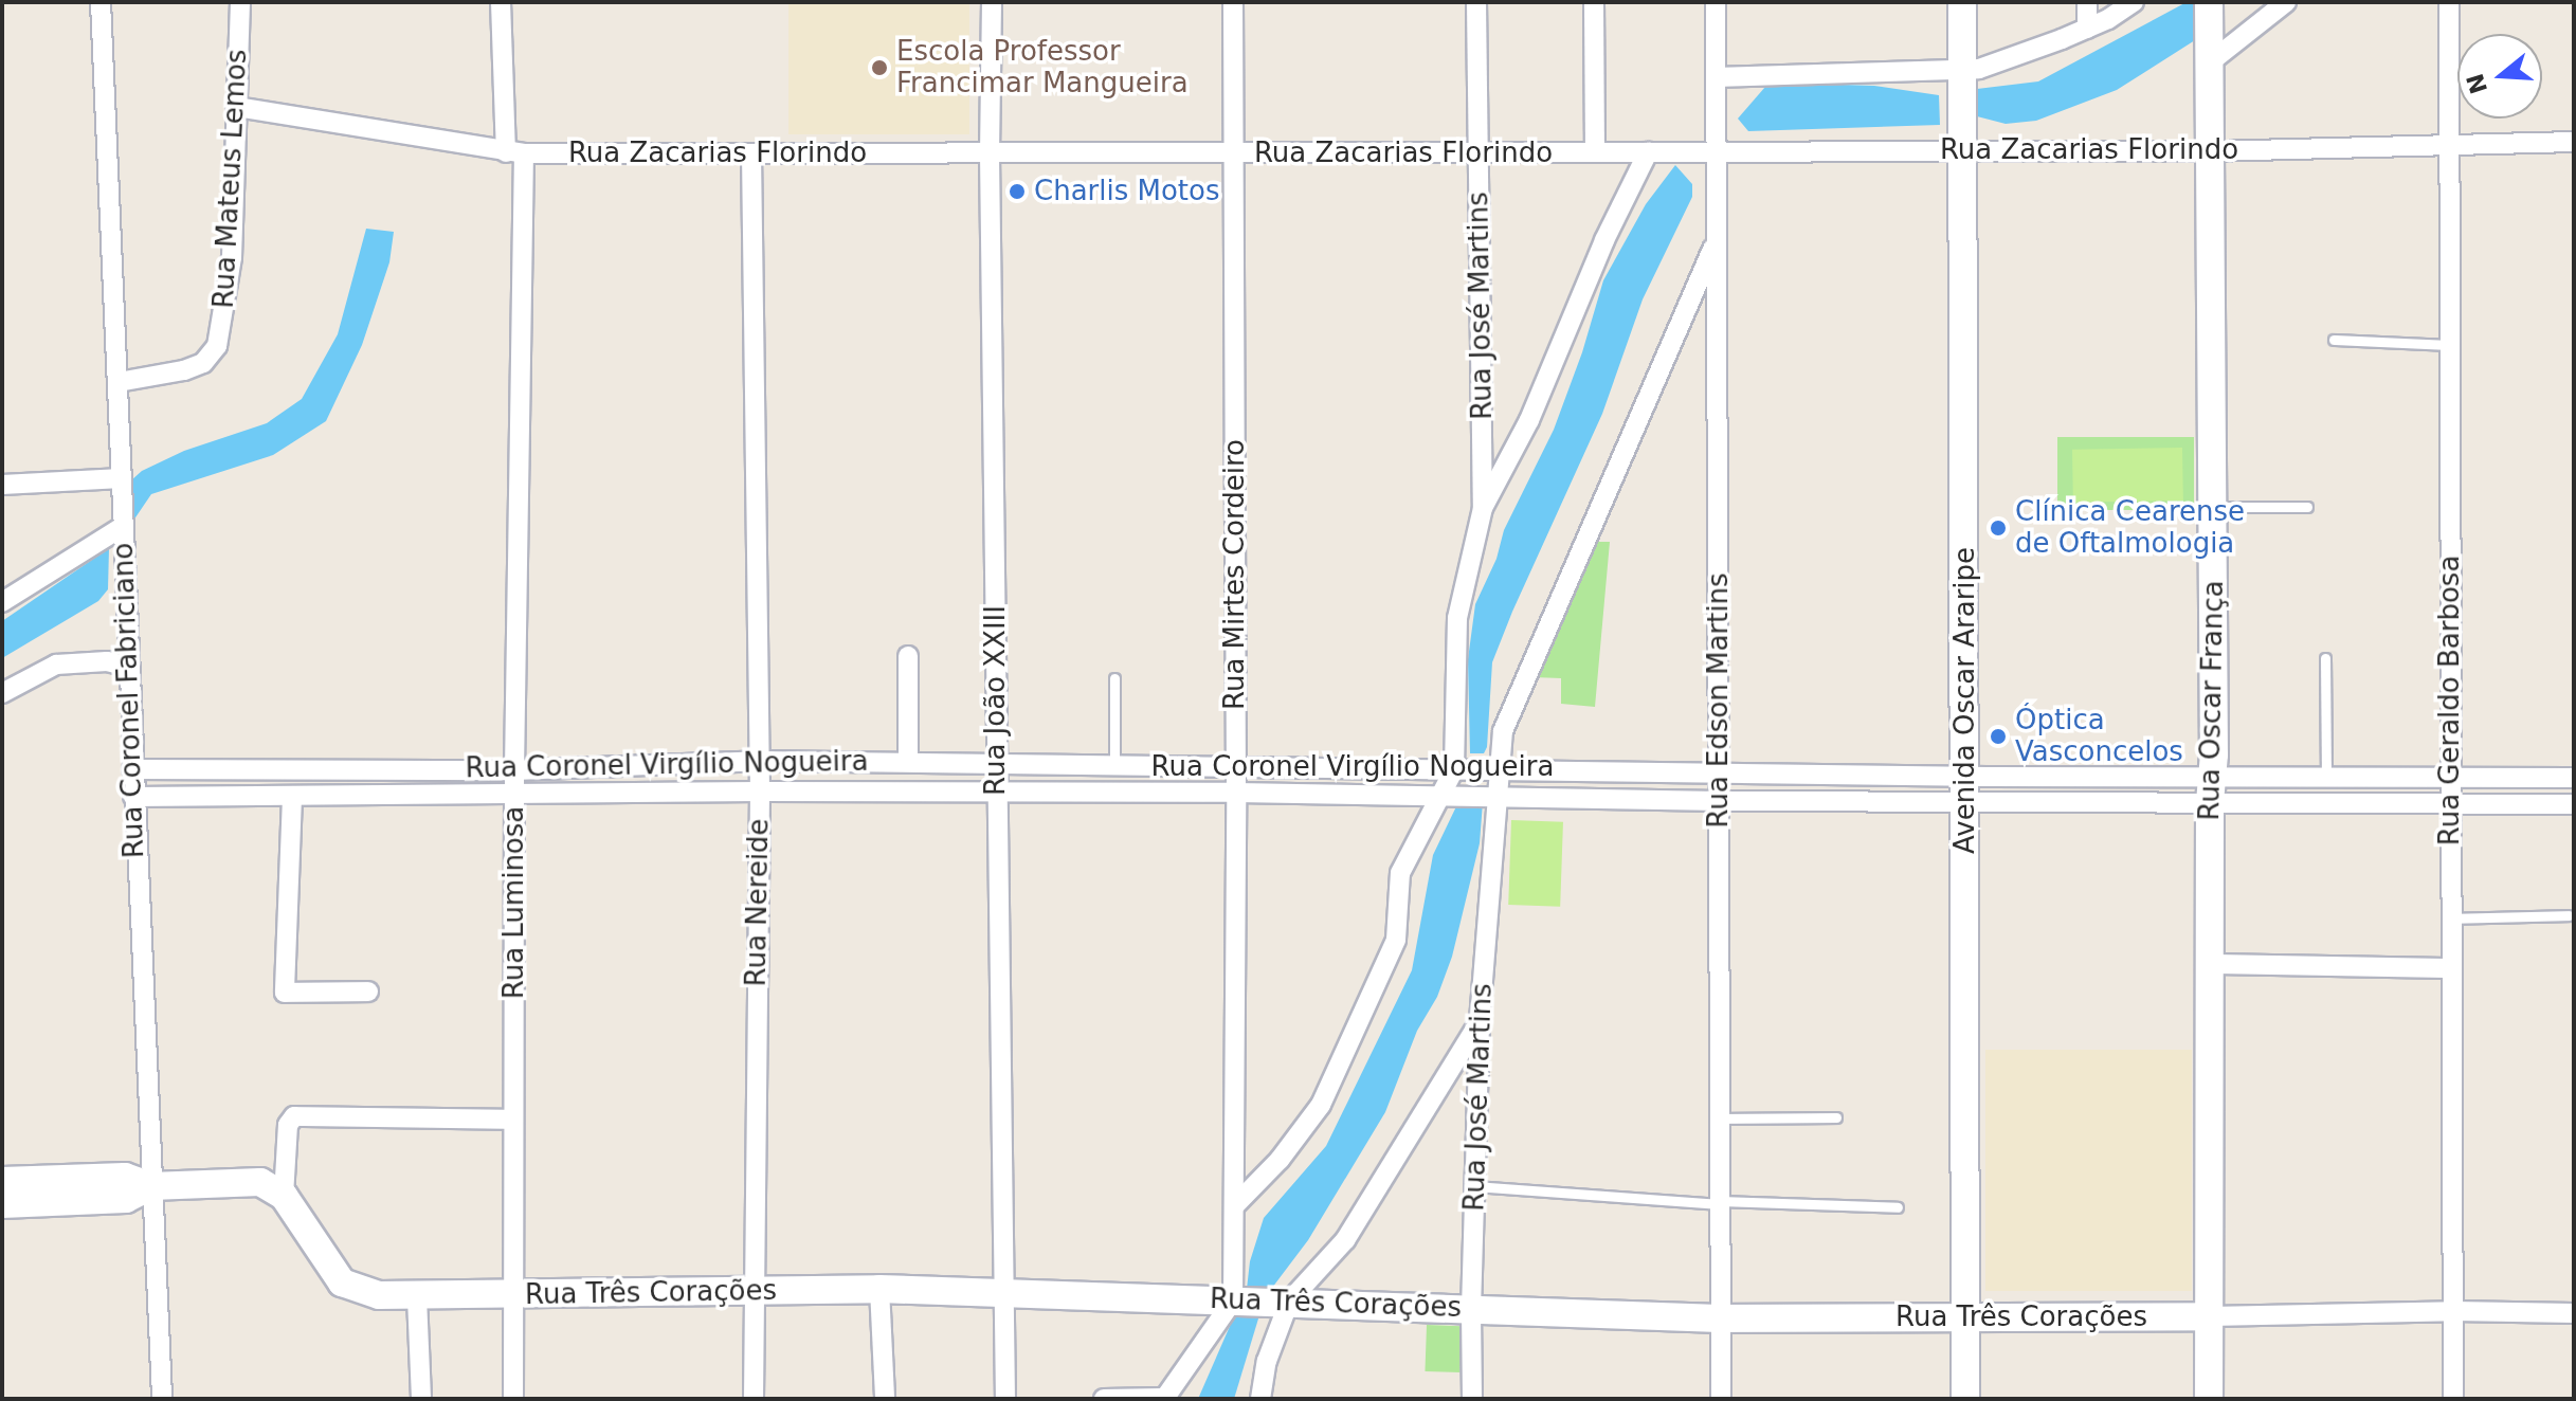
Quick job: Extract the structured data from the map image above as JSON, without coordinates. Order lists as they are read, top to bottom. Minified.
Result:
{"streets":{"street":["Rua Zacarias Florindo","Rua Mateus Lemos","Rua José Martins","Rua Mirtes Cordeiro","Rua Coronel Fabriciano","Rua João XXIII","Rua Edson Martins","Avenida Oscar Araripe","Rua Oscar França","Rua Geraldo Barbosa","Rua Coronel Virgílio Nogueira","Rua Luminosa","Rua Nereide","Rua Três Corações"]},"crossings":[["Rua Zacarias Florindo","Rua Mateus Lemos"],["Rua Zacarias Florindo","Rua José Martins"],["Rua Zacarias Florindo","Rua Mirtes Cordeiro"],["Rua Zacarias Florindo","Rua João XXIII"],["Rua Zacarias Florindo","Rua Edson Martins"],["Rua Zacarias Florindo","Avenida Oscar Araripe"],["Rua Zacarias Florindo","Rua Oscar França"],["Rua Zacarias Florindo","Rua Geraldo Barbosa"],["Rua Zacarias Florindo","Rua Luminosa"],["Rua Zacarias Florindo","Rua Nereide"],["Rua Mateus Lemos","Rua Coronel Fabriciano"],["Rua José Martins","Rua Mirtes Cordeiro"],["Rua José Martins","Rua Edson Martins"],["Rua José Martins","Rua Coronel Virgílio Nogueira"],["Rua José Martins","Rua Três Corações"],["Rua Mirtes Cordeiro","Rua Coronel Virgílio Nogueira"],["Rua Mirtes Cordeiro","Rua Três Corações"],["Rua Coronel Fabriciano","Rua Coronel Virgílio Nogueira"],["Rua João XXIII","Rua Coronel Virgílio Nogueira"],["Rua João XXIII","Rua Três Corações"],["Rua Edson Martins","Rua Coronel Virgílio Nogueira"],["Rua Edson Martins","Rua Três Corações"],["Avenida Oscar Araripe","Rua Coronel Virgílio Nogueira"],["Avenida Oscar Araripe","Rua Três Corações"],["Rua Oscar França","Rua Coronel Virgílio Nogueira"],["Rua Oscar França","Rua Três Corações"],["Rua Geraldo Barbosa","Rua Coronel Virgílio Nogueira"],["Rua Geraldo Barbosa","Rua Três Corações"],["Rua Coronel Virgílio Nogueira","Rua Luminosa"],["Rua Coronel Virgílio Nogueira","Rua Nereide"],["Rua Luminosa","Rua Três Corações"],["Rua Nereide","Rua Três Corações"]],"places":["Escola Professor Francimar Mangueira","Charlis Motos","Clínica Cearense de Oftalmologia","Óptica Vasconcelos"],"north":"left"}
